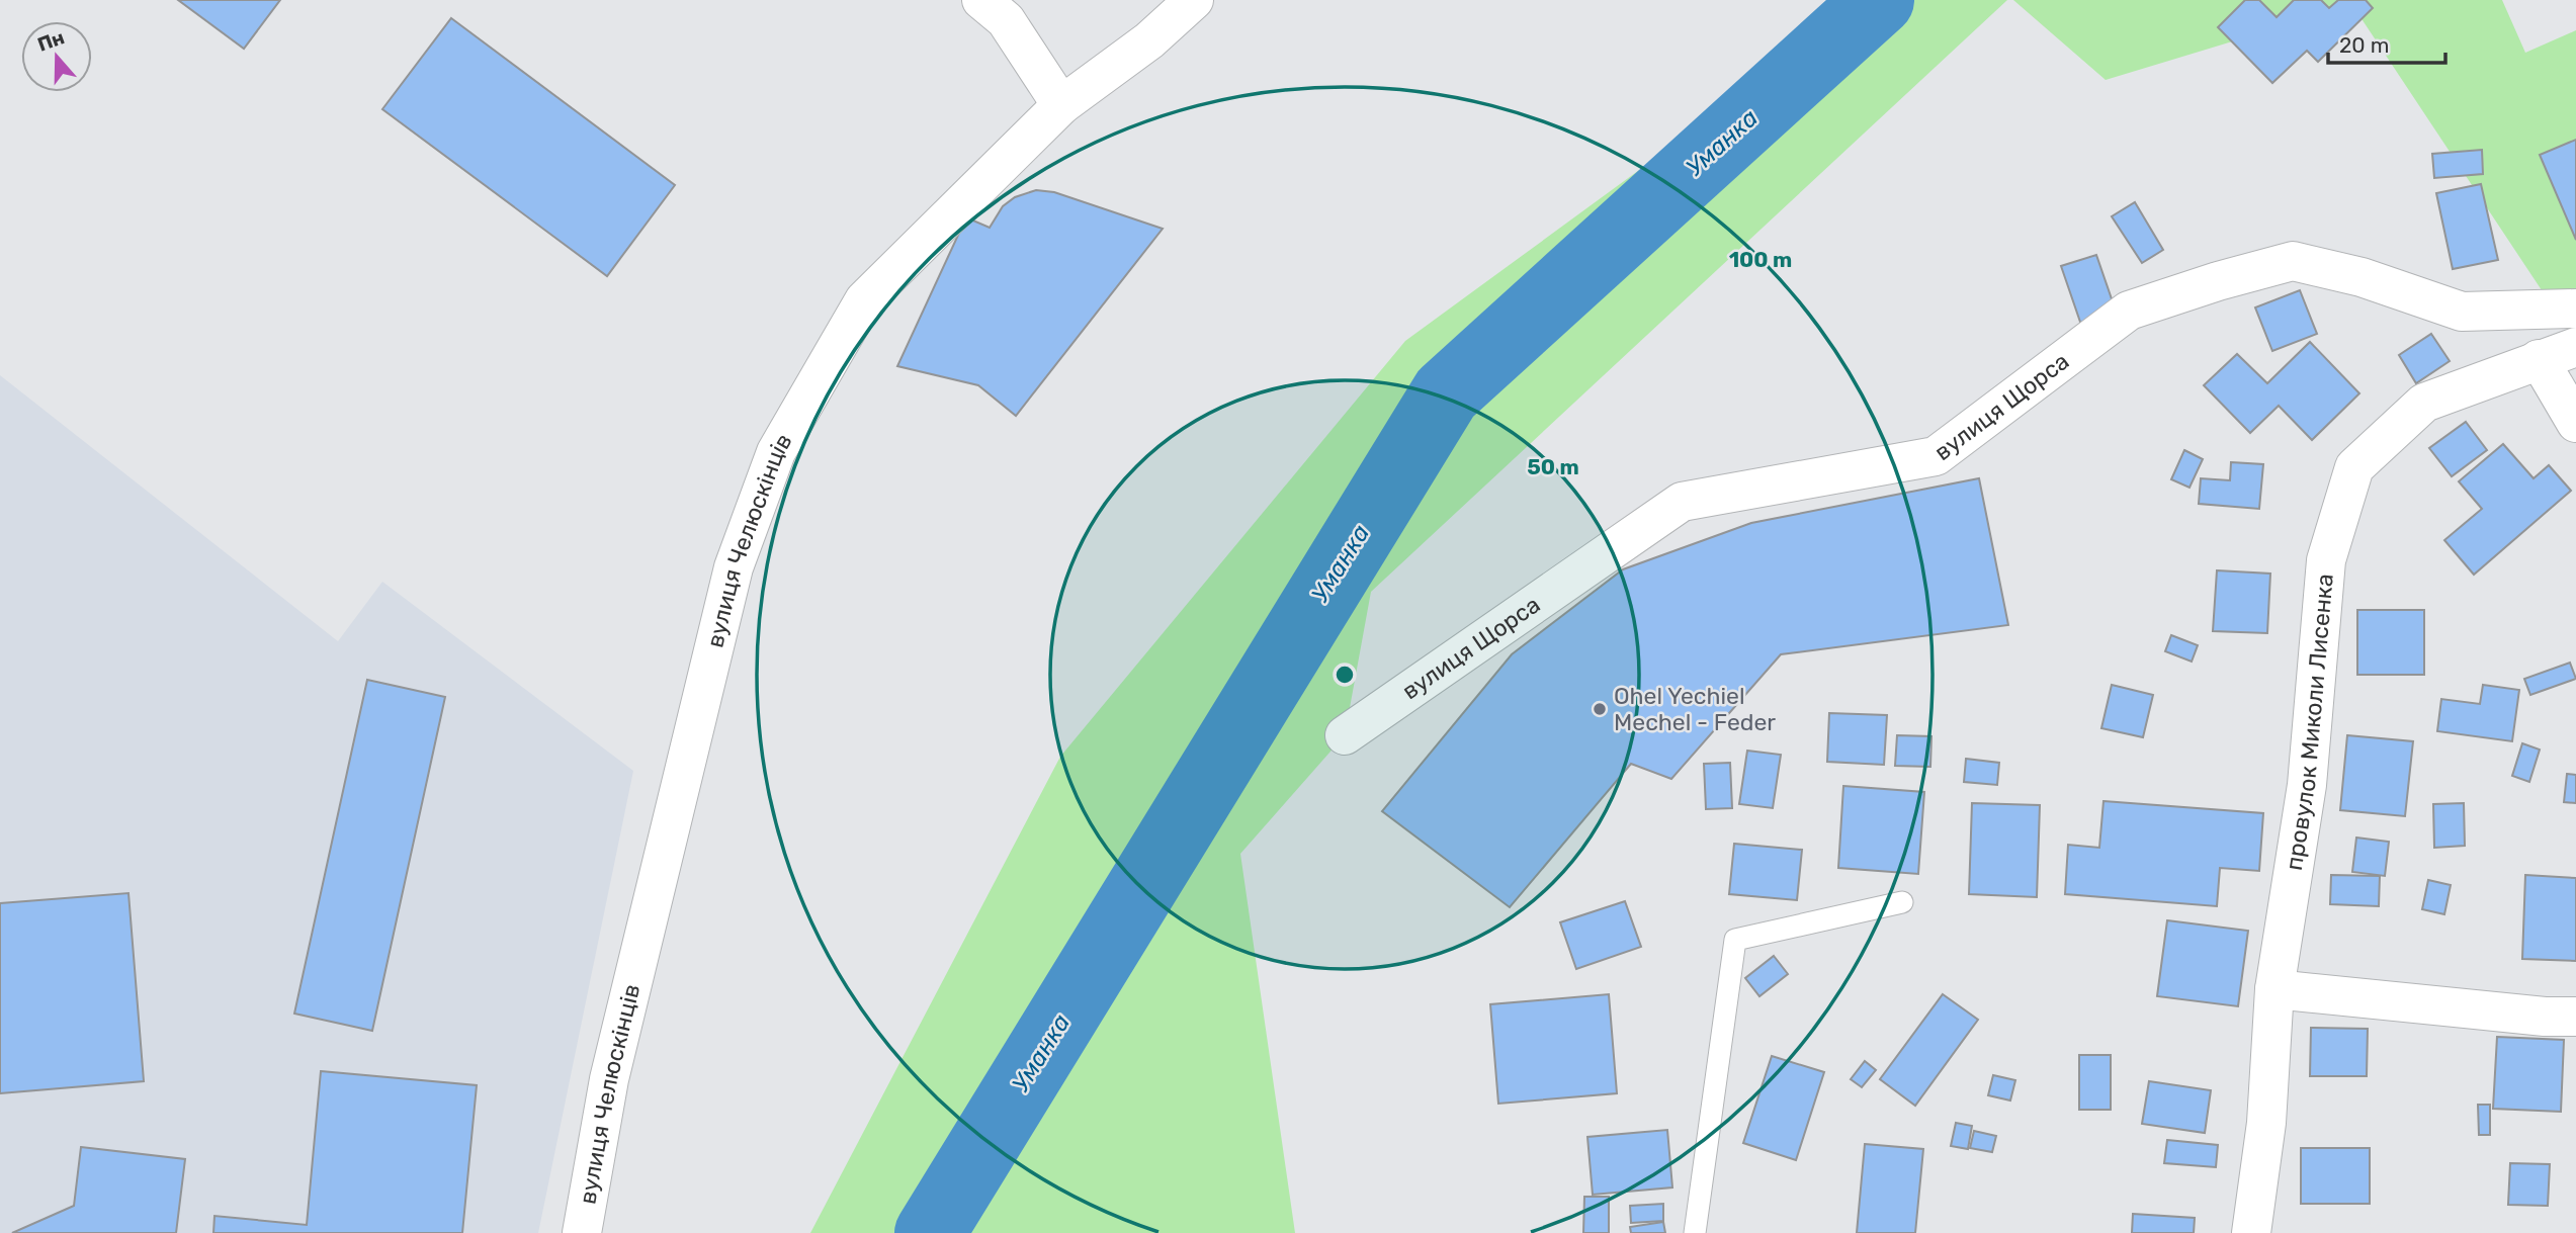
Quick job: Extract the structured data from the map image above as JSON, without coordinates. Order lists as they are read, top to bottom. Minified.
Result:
{"streets":{"street":["вулиця Щорса","вулиця Челюскінців","провулок Миколи Лисенка"]},"water":["Уманка"],"places":["Ohel Yechiel Mechel - Feder"],"scale_bar":"20 m","north":"top","rings":["100 m","50 m"]}
